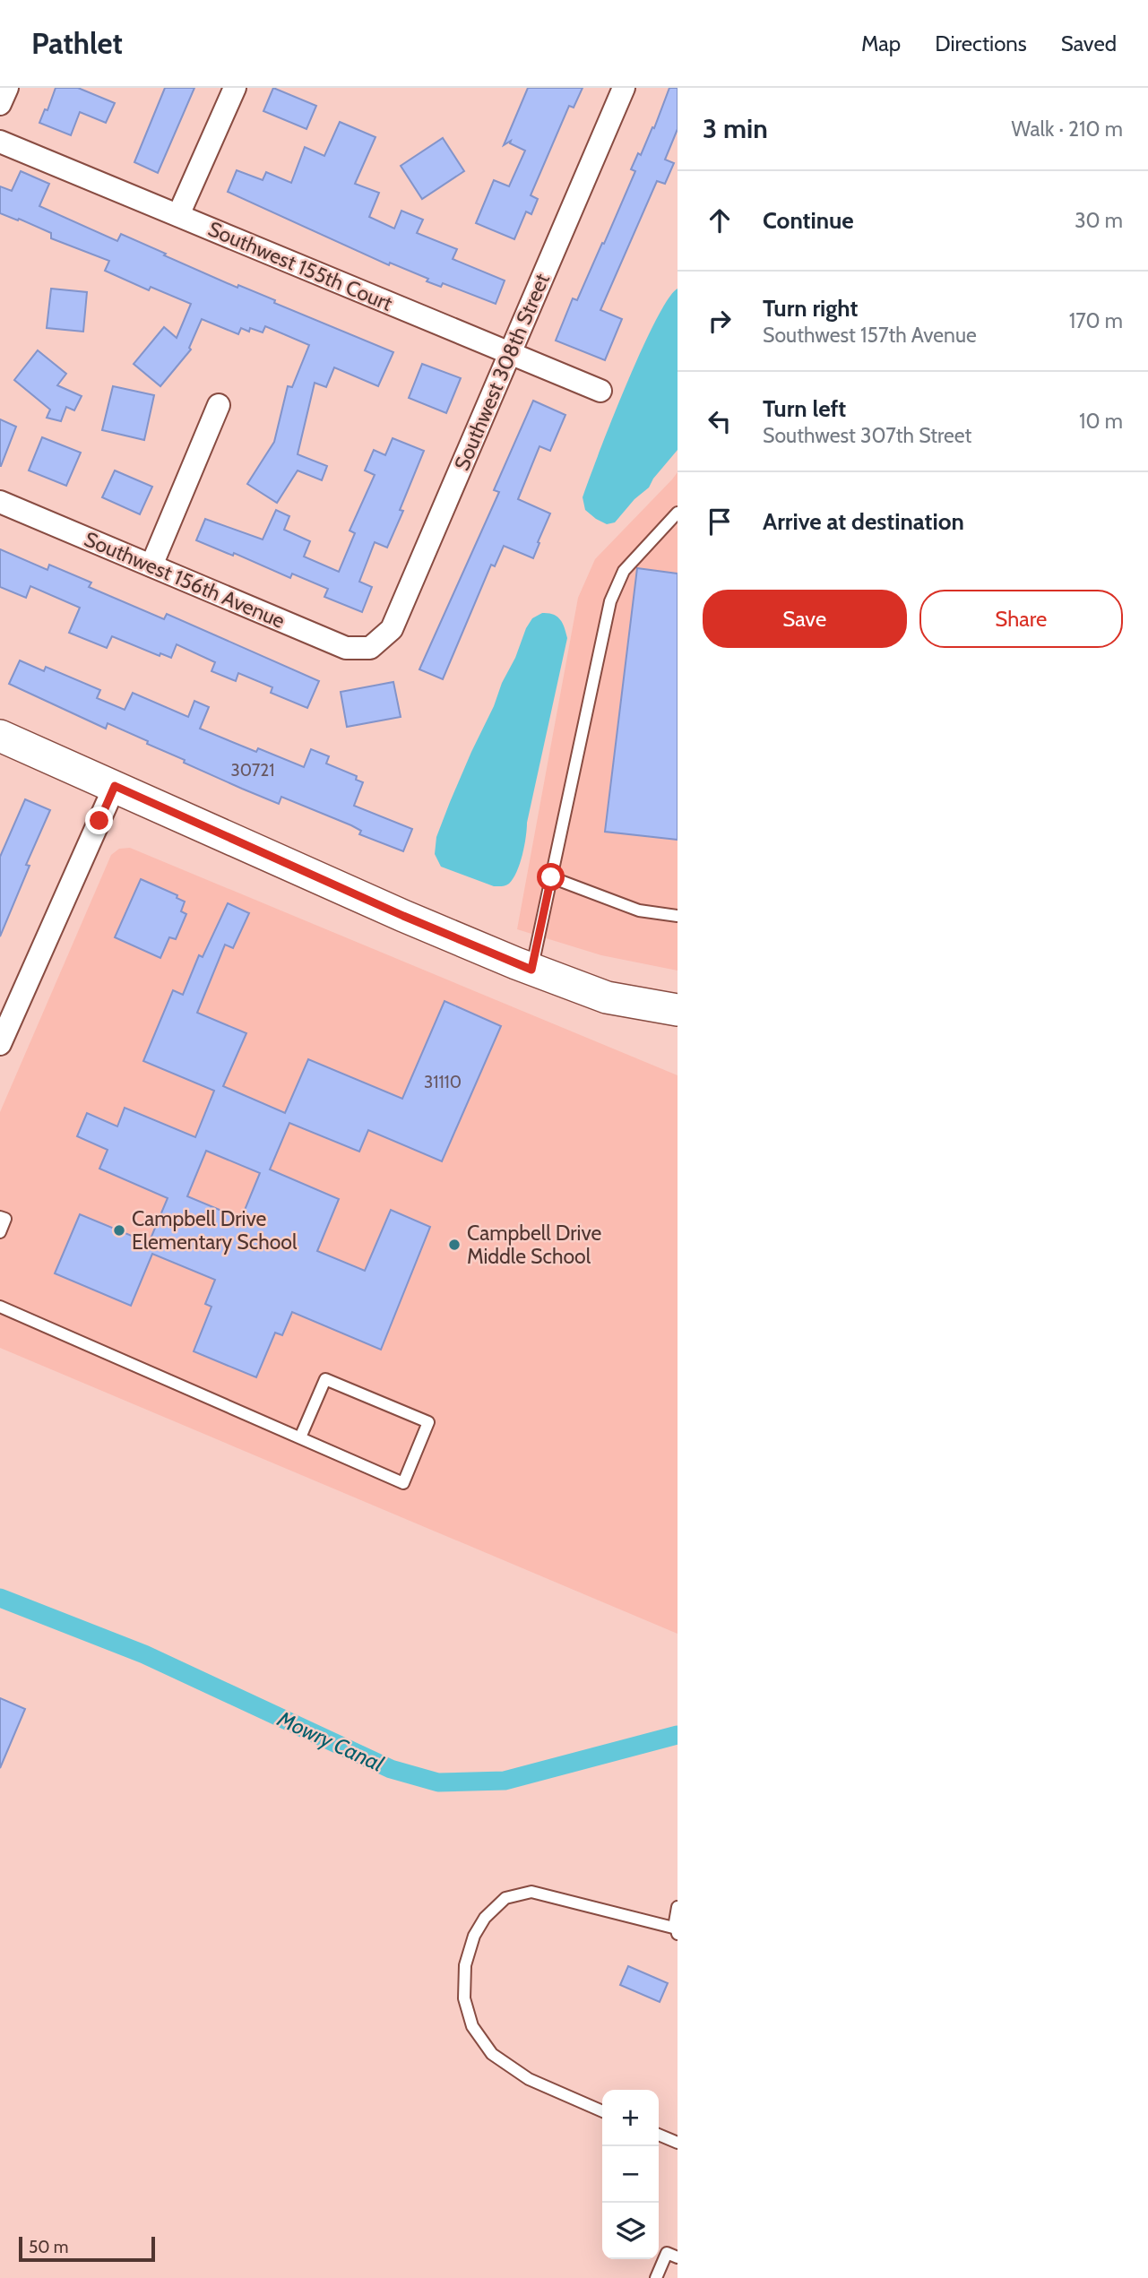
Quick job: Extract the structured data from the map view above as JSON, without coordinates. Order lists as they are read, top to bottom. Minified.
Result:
{"streets":{"street":["Southwest 155th Court","Southwest 308th Street","Southwest 156th Avenue"]},"crossings":[["Southwest 155th Court","Southwest 308th Street"],["Southwest 308th Street","Southwest 156th Avenue"]],"water":["Mowry Canal"],"places":["Campbell Drive Elementary School","Campbell Drive Middle School"],"house_numbers":["30721","31110"],"scale_bar":"50 m","page":{"header":"Pathlet","nav":["Map","Directions","Saved"],"heading":["3 min","Walk · 210 m"],"list":[["Continue","30 m"],["Turn right","Southwest 157th Avenue","170 m"],["Turn left","Southwest 307th Street","10 m"],"Arrive at destination"],"buttons":["Save","Share"],"map_buttons":["+","−"],"scale":"50 m"}}
